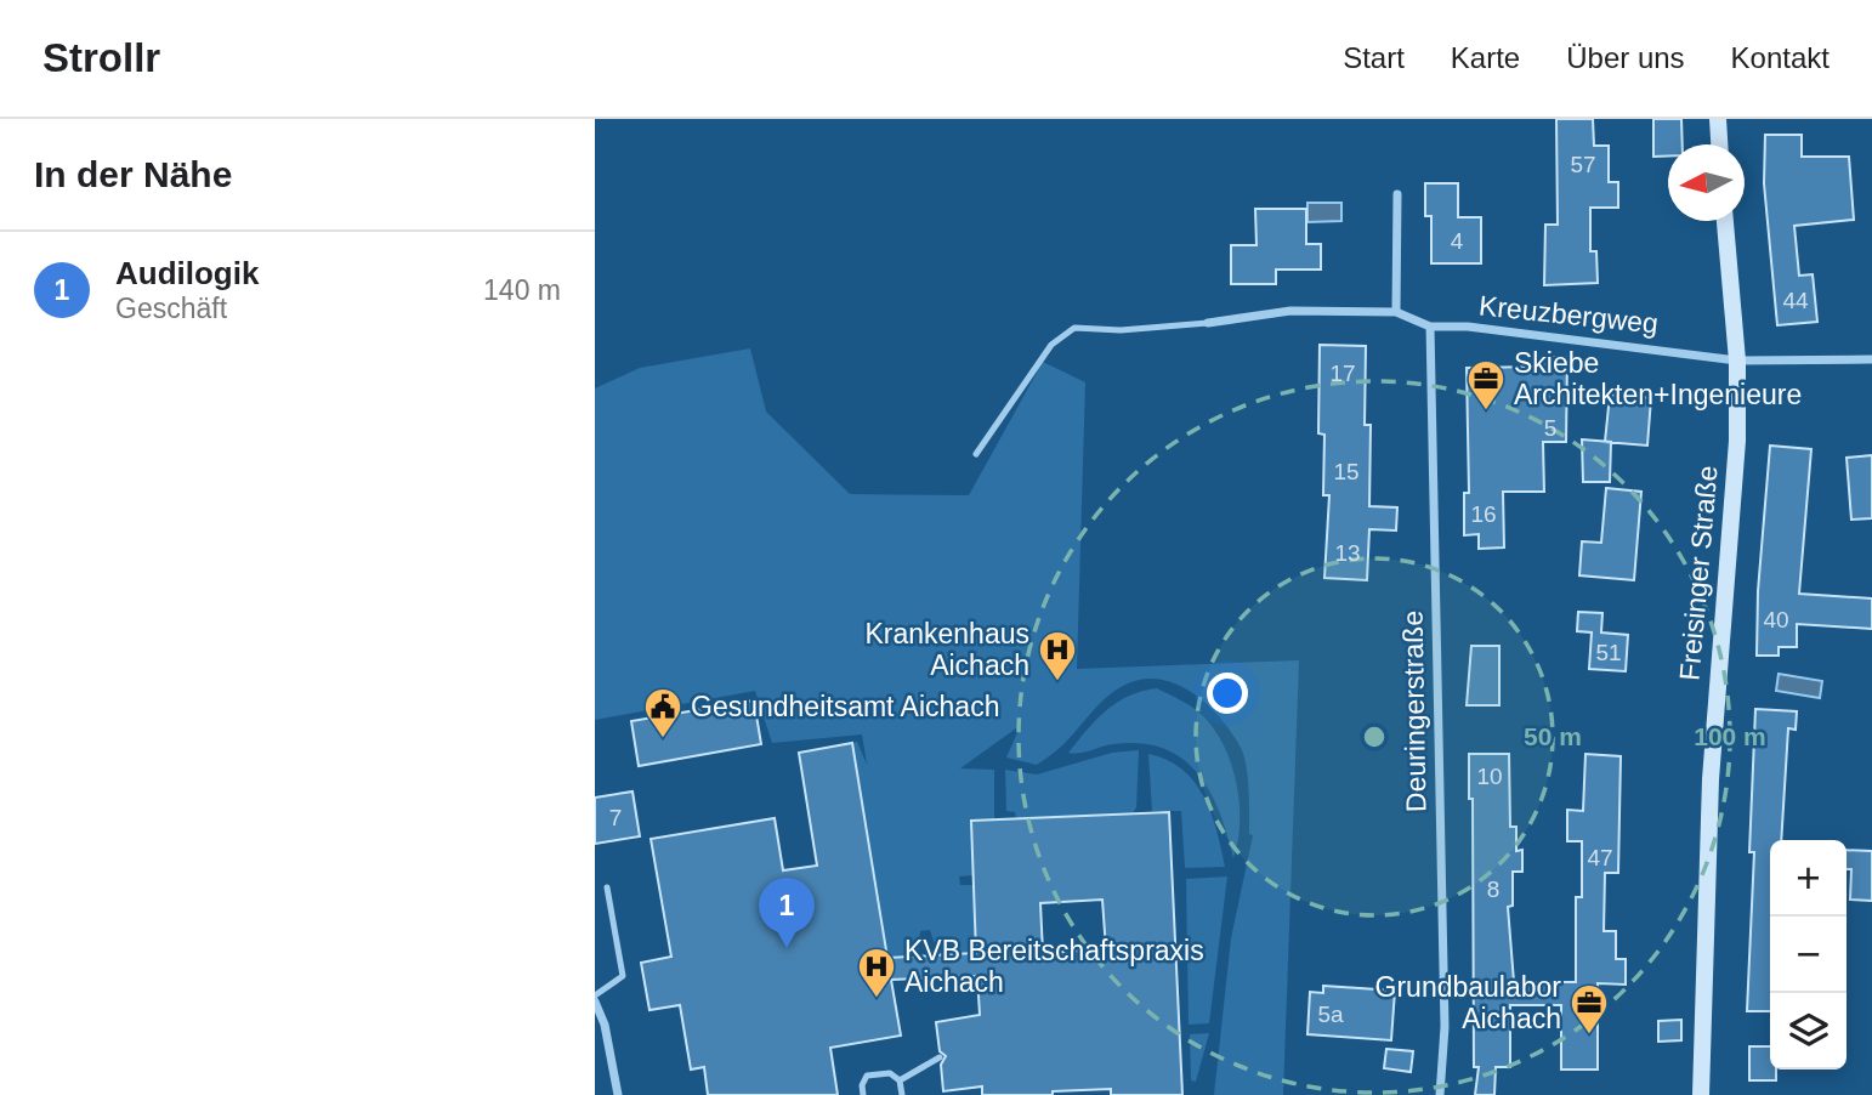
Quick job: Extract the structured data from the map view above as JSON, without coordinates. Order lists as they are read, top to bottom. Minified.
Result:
{"streets":{"main road":["Freisinger Straße"],"street":["Kreuzbergweg","Deuringerstraße"]},"crossings":[["Kreuzbergweg","Freisinger Straße"],["Kreuzbergweg","Deuringerstraße"]],"places":{"office":["Skiebe Architekten+Ingenieure","Grundbaulabor Aichach"],"hospital":["Krankenhaus Aichach","KVB Bereitschaftspraxis Aichach"],"public building":["Gesundheitsamt Aichach"]},"house_numbers":["57","4","44","17","5","15","16","13","40","51","10","7","47","8","5a"],"north":"left","page":{"header":"Strollr","nav":["Start","Karte","Über uns","Kontakt"],"heading":"In der Nähe","list":[{"mark":"1","name":"Audilogik","note":"Geschäft","value":"140 m"}],"map_buttons":["+","−"],"pins":"1"},"rings":["50 m","100 m"]}
